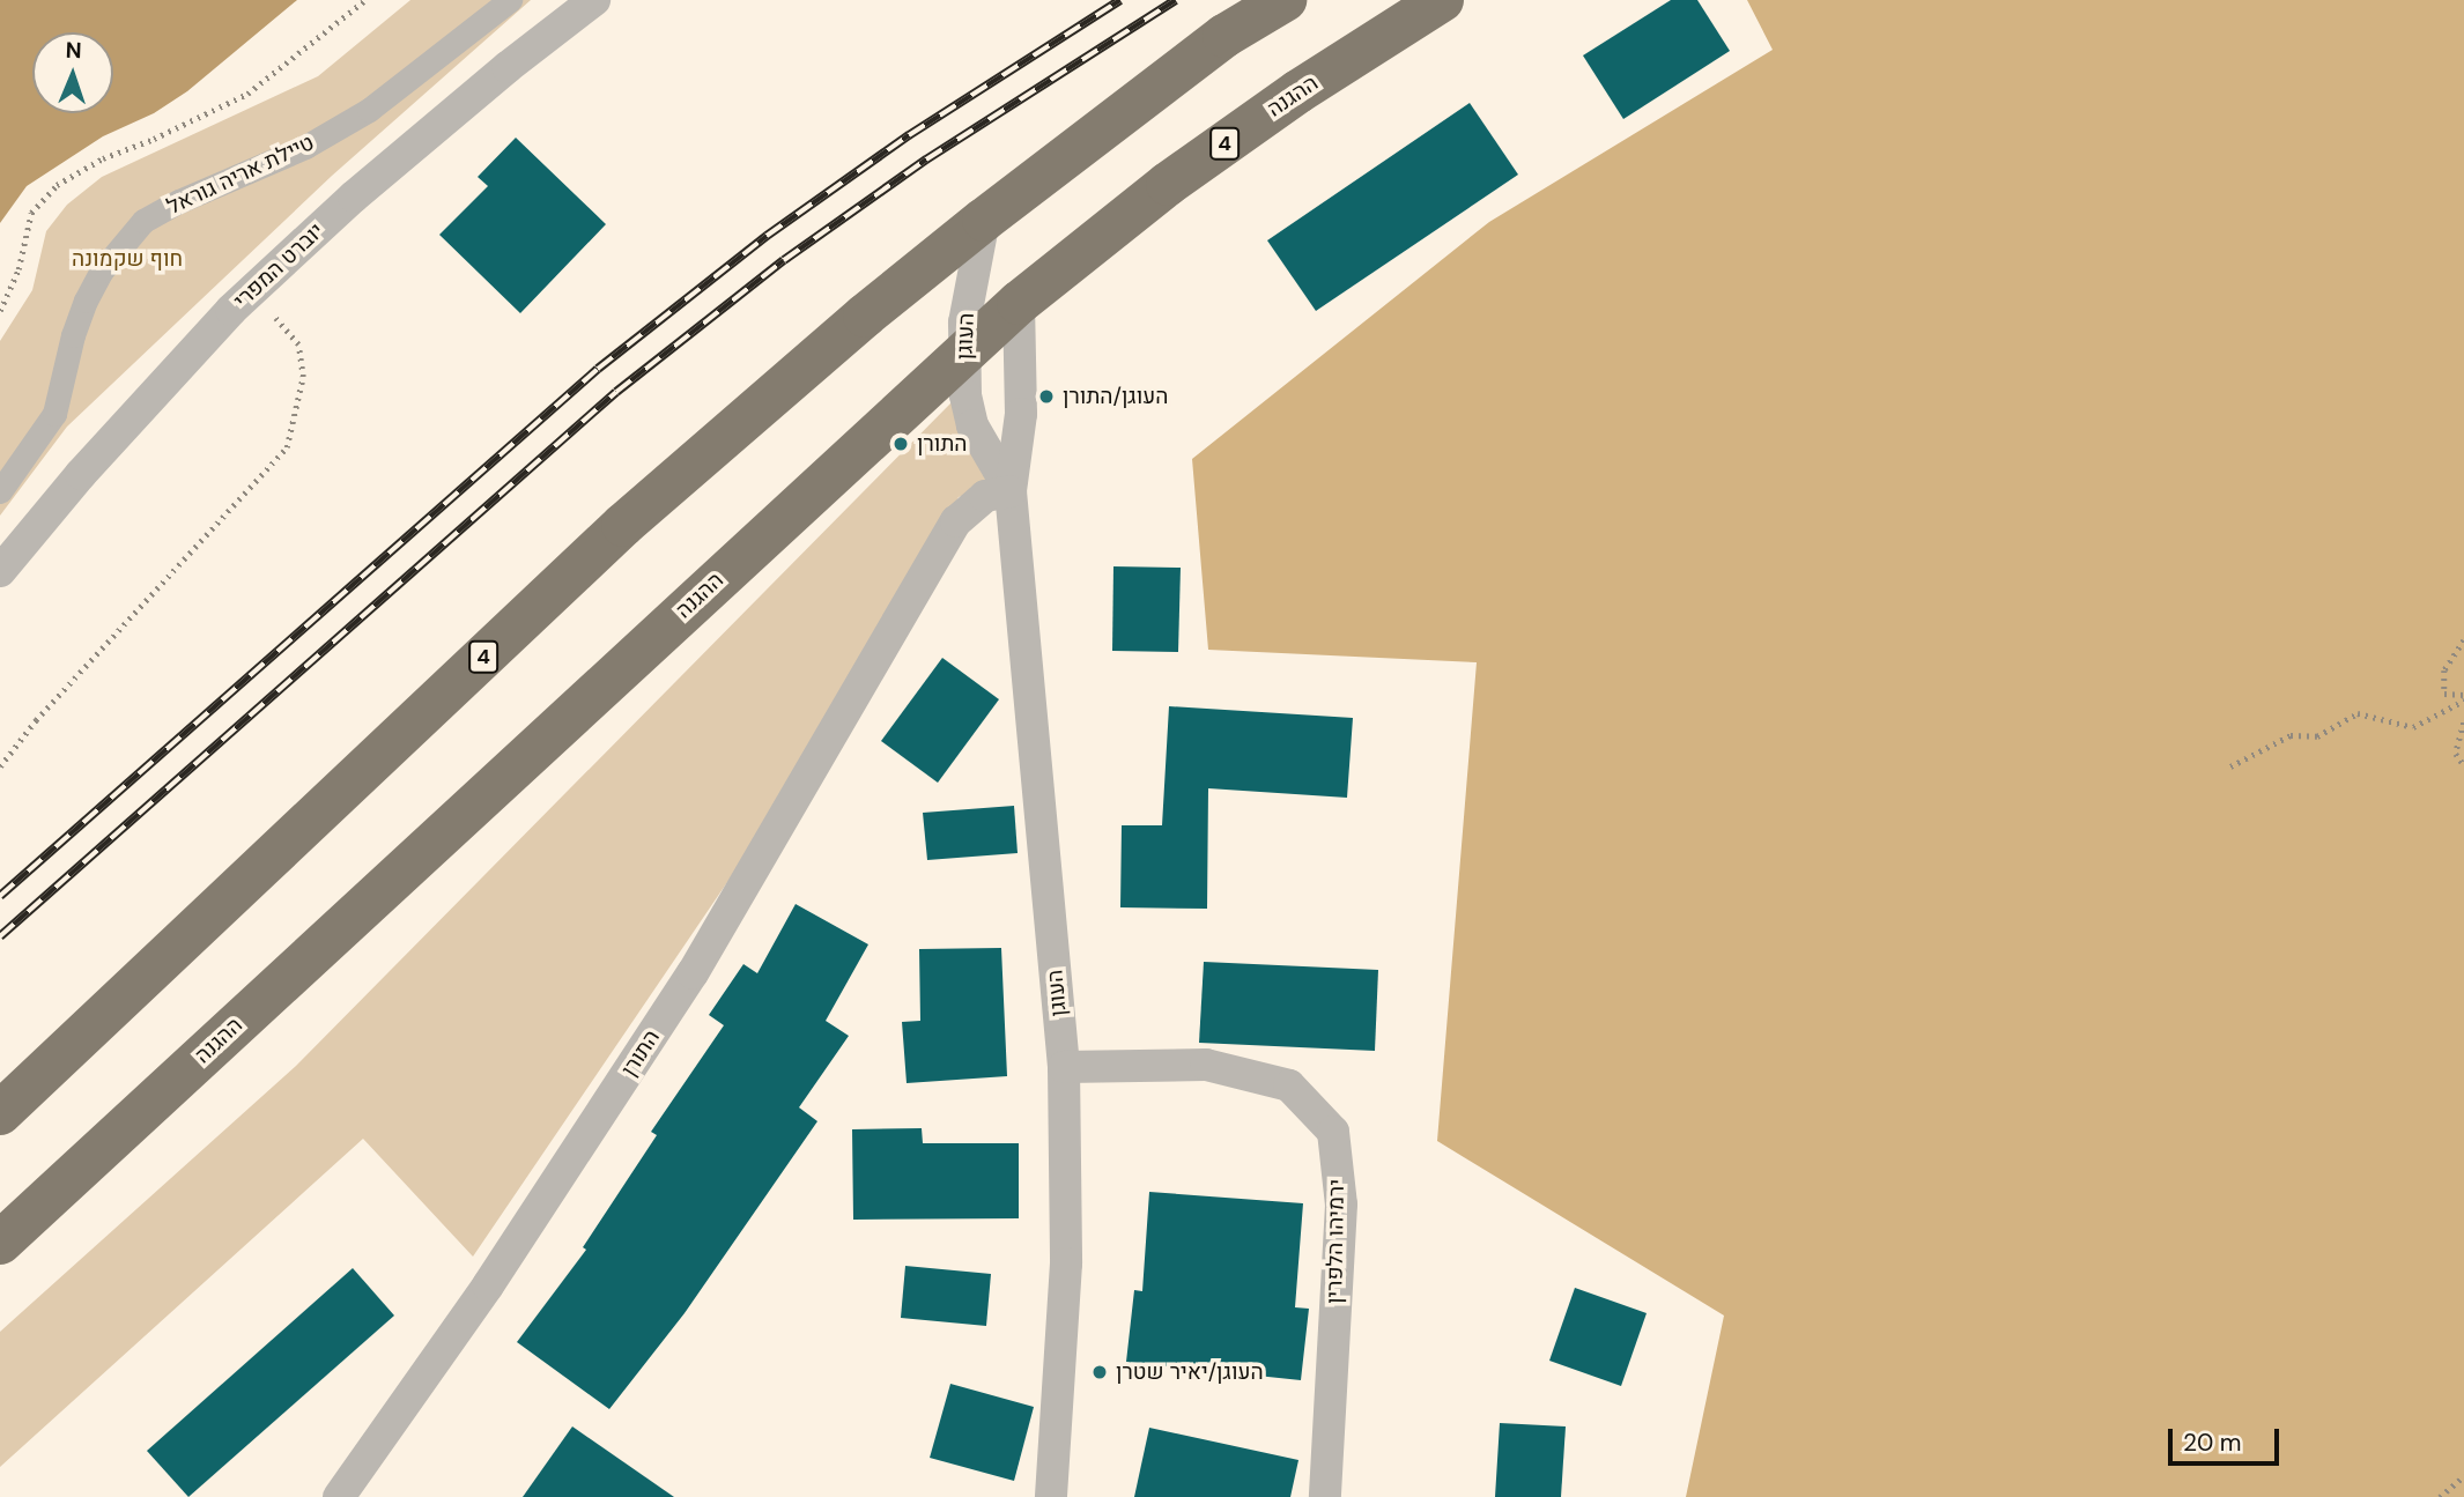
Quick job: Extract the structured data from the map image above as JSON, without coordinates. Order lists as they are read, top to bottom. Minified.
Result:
{"streets":{"highway":["ההגנה","4"],"street":["טיילת אריה גוראל","יוברט המפרי","העוגן","התורן","ירמיהו הלפרין"]},"crossings":[["ההגנה","העוגן"],["4","העוגן"],["העוגן","התורן"],["העוגן","ירמיהו הלפרין"]],"parks":["חוף שקמונה"],"places":["העוגן/התורן","התורן","העוגן/יאיר שטרן"],"scale_bar":"20 m","north":"top"}
